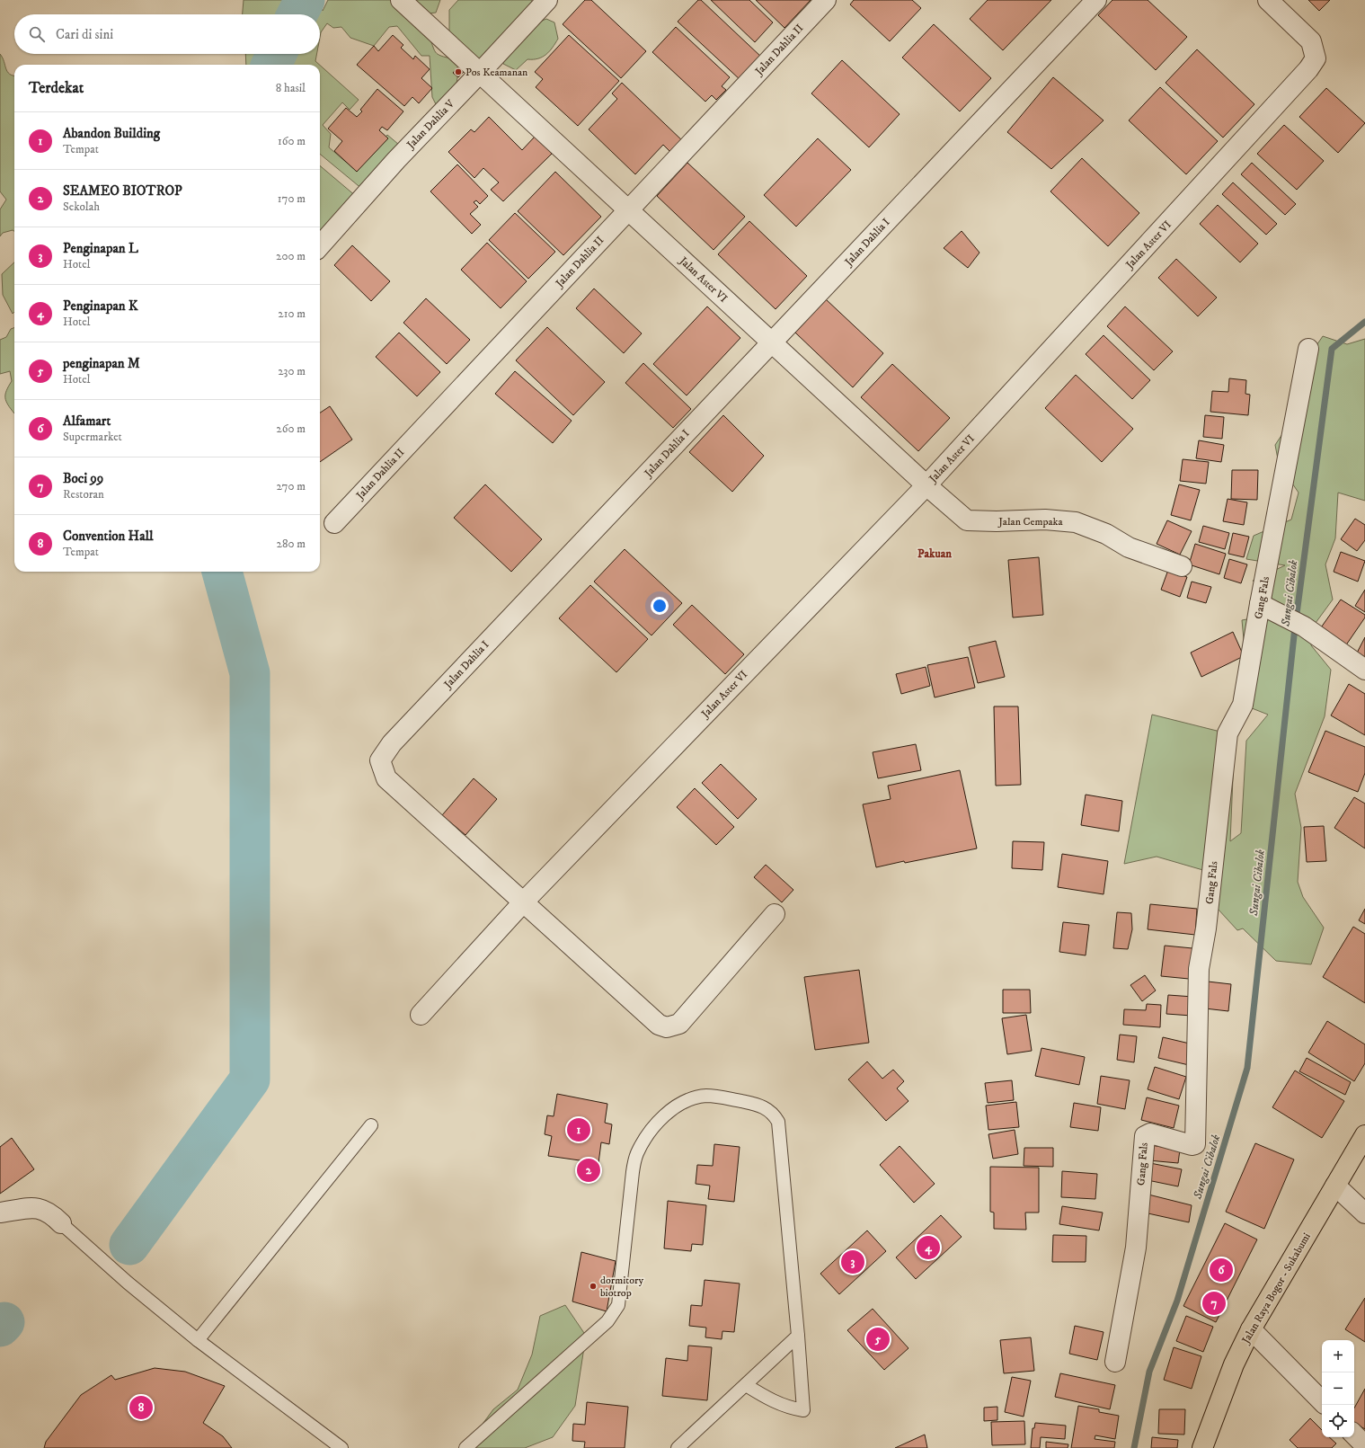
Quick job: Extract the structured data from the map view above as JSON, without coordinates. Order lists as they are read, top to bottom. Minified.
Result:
{"streets":{"highway":["Jalan Raya Bogor - Sukabumi"],"street":["Jalan Dahlia II","Jalan Dahlia V","Jalan Dahlia I","Jalan Aster VI","Jalan Cempaka","Gang Fals"]},"crossings":[["Jalan Dahlia II","Jalan Aster VI"],["Jalan Dahlia V","Jalan Aster VI"],["Jalan Dahlia I","Jalan Aster VI"],["Jalan Aster VI","Jalan Cempaka"]],"districts":["Pakuan"],"water":["Sungai Cibalok"],"places":["Pos Keamanan","dormitory biotrop"],"page":{"search":"Cari di sini","heading":["Terdekat","8 hasil"],"list":[{"mark":"1","name":"Abandon Building","note":"Tempat","value":"160 m"},{"mark":"2","name":"SEAMEO BIOTROP","note":"Sekolah","value":"170 m"},{"mark":"3","name":"Penginapan L","note":"Hotel","value":"200 m"},{"mark":"4","name":"Penginapan K","note":"Hotel","value":"210 m"},{"mark":"5","name":"penginapan M","note":"Hotel","value":"230 m"},{"mark":"6","name":"Alfamart","note":"Supermarket","value":"260 m"},{"mark":"7","name":"Boci 99","note":"Restoran","value":"270 m"},{"mark":"8","name":"Convention Hall","note":"Tempat","value":"280 m"}],"pins":["1","2","4","3","6","7","5","8"],"map_buttons":["+","−"]}}
